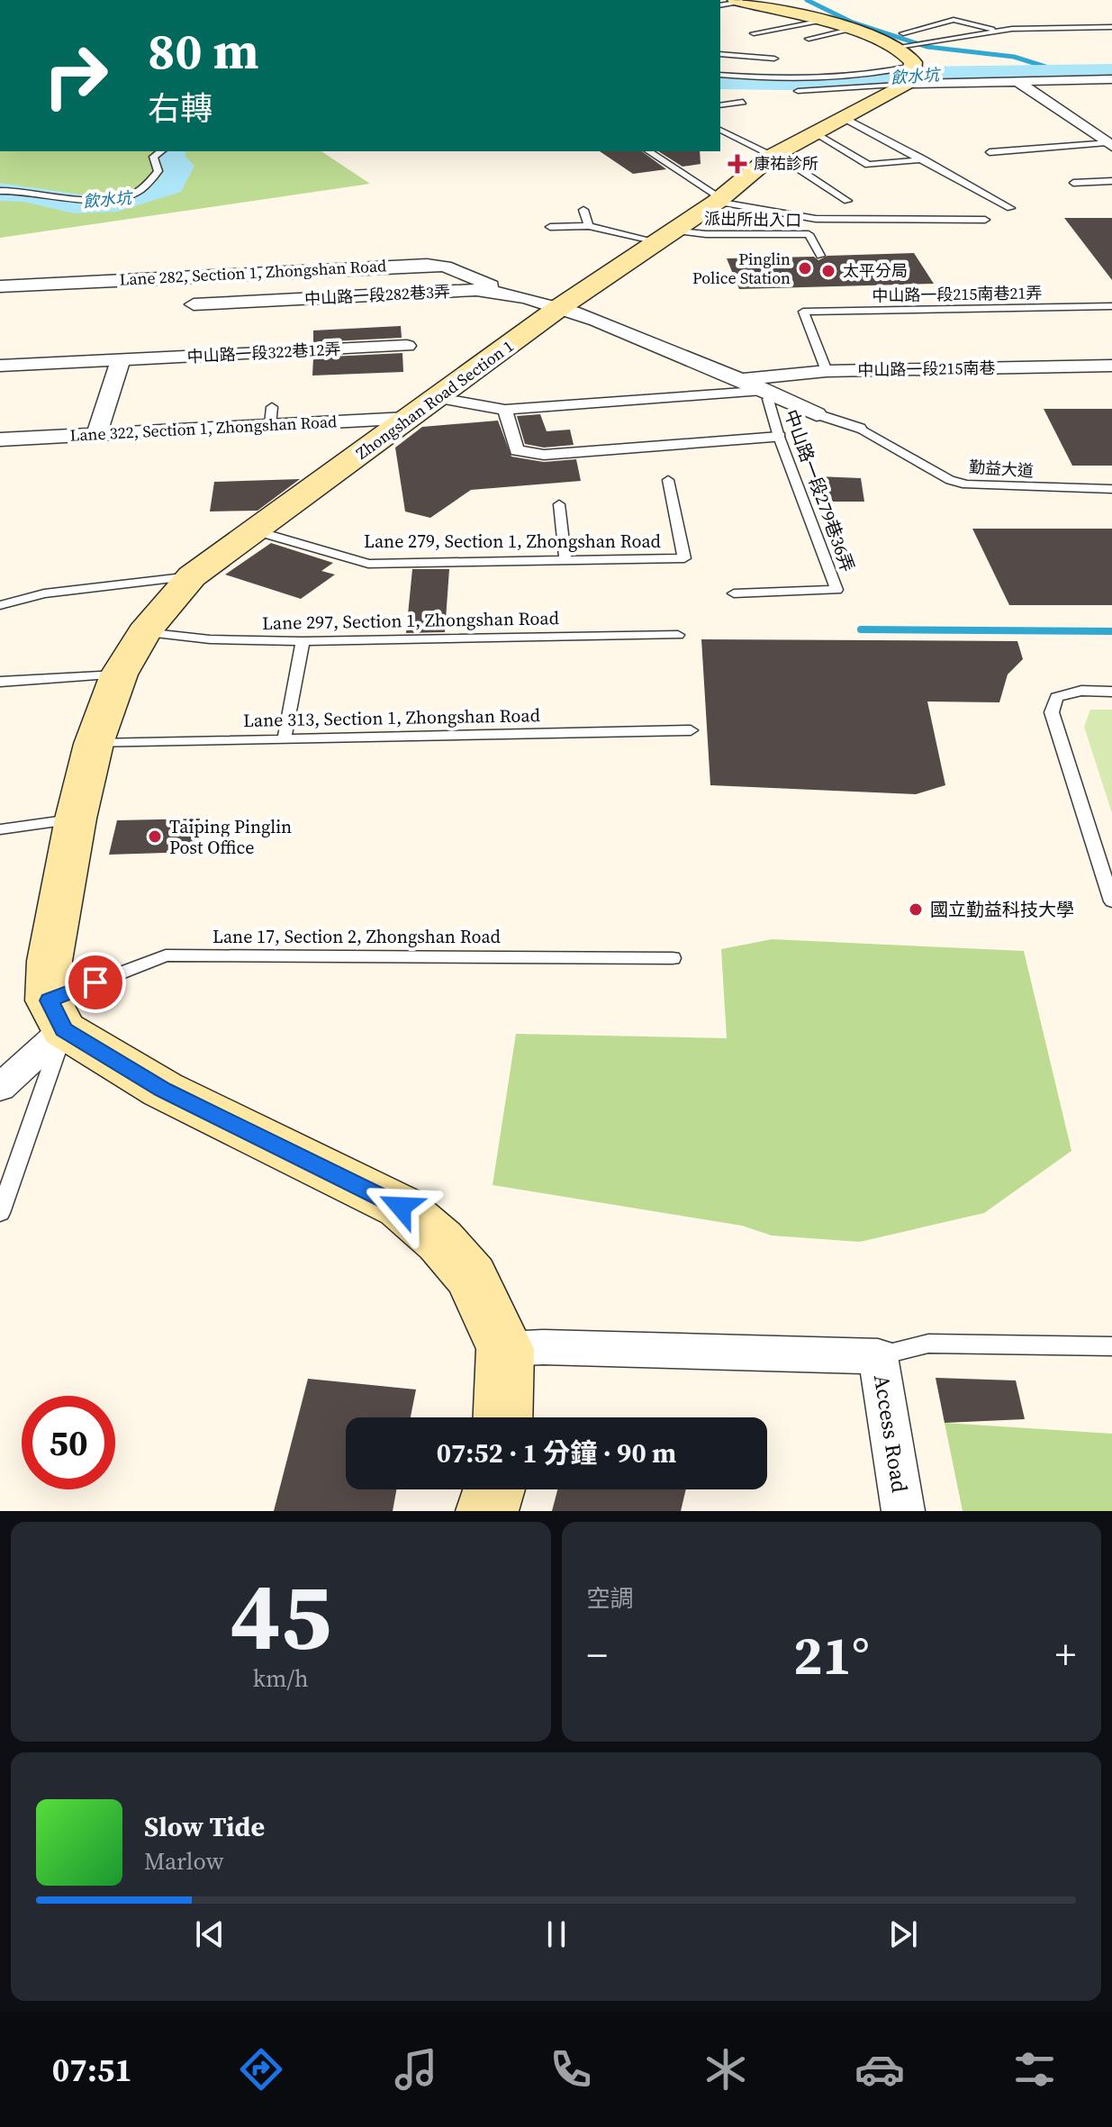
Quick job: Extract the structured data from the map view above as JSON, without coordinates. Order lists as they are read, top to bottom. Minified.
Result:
{"streets":{"main road":["Zhongshan Road Section 1"],"street":["Lane 282, Section 1, Zhongshan Road","中山路一段282巷3弄","中山路一段322巷12弄","中山路一段215南巷","Lane 322, Section 1, Zhongshan Road","Access Road"],"lane":["派出所出入口","中山路一段215南巷21弄","勤益大道","中山路一段279巷36弄","Lane 279, Section 1, Zhongshan Road","Lane 297, Section 1, Zhongshan Road","Lane 313, Section 1, Zhongshan Road","Lane 17, Section 2, Zhongshan Road"]},"crossings":[["派出所出入口","Zhongshan Road Section 1"],["Lane 282, Section 1, Zhongshan Road","中山路一段282巷3弄"],["中山路一段215南巷21弄","中山路一段215南巷"],["中山路一段282巷3弄","中山路一段215南巷"],["中山路一段282巷3弄","Zhongshan Road Section 1"],["中山路一段282巷3弄","中山路一段279巷36弄"],["Zhongshan Road Section 1","Lane 322, Section 1, Zhongshan Road"],["Zhongshan Road Section 1","Lane 279, Section 1, Zhongshan Road"],["Zhongshan Road Section 1","Lane 297, Section 1, Zhongshan Road"],["Zhongshan Road Section 1","Lane 313, Section 1, Zhongshan Road"],["Zhongshan Road Section 1","Lane 17, Section 2, Zhongshan Road"]],"water":["飲水坑"],"places":{"health":["康祐診所"],"other":["Pinglin Police Station","太平分局","Taiping Pinglin Post Office","國立勤益科技大學"]},"page":{"turn":["80 m","右轉"],"limit":"50","trip":"07:52 · 1 分鐘 · 90 m","tile":[["45","km/h"],"空調"],"heat":["−","21°","+"],"song":["Slow Tide","Marlow"],"tabs":"07:51"}}
